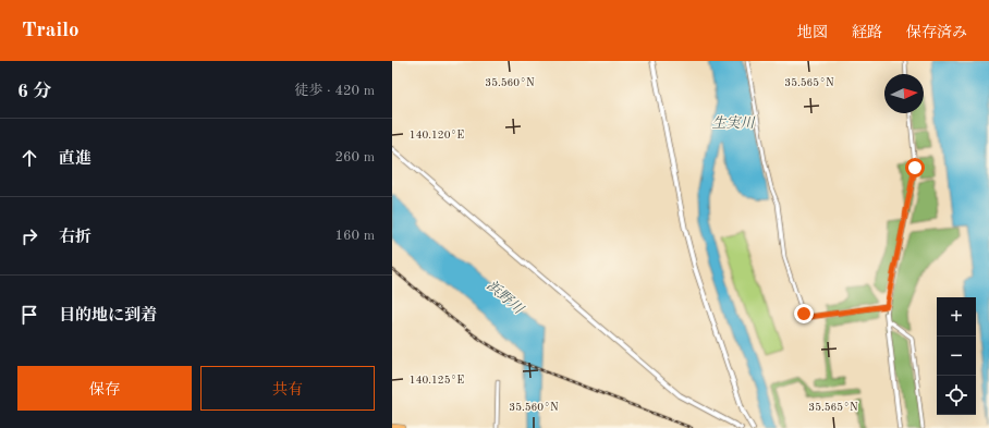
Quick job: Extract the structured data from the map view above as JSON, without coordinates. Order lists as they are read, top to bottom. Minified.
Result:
{"water":["生実川","浜野川"],"north":"right","page":{"header":"Trailo","nav":["地図","経路","保存済み"],"heading":["6 分","徒歩 · 420 m"],"list":[["直進","260 m"],["右折","160 m"],"目的地に到着"],"map_buttons":["+","−"],"buttons":["保存","共有"]},"coordinates":["35.560°N","35.565°N","140.120°E","140.125°E"]}
